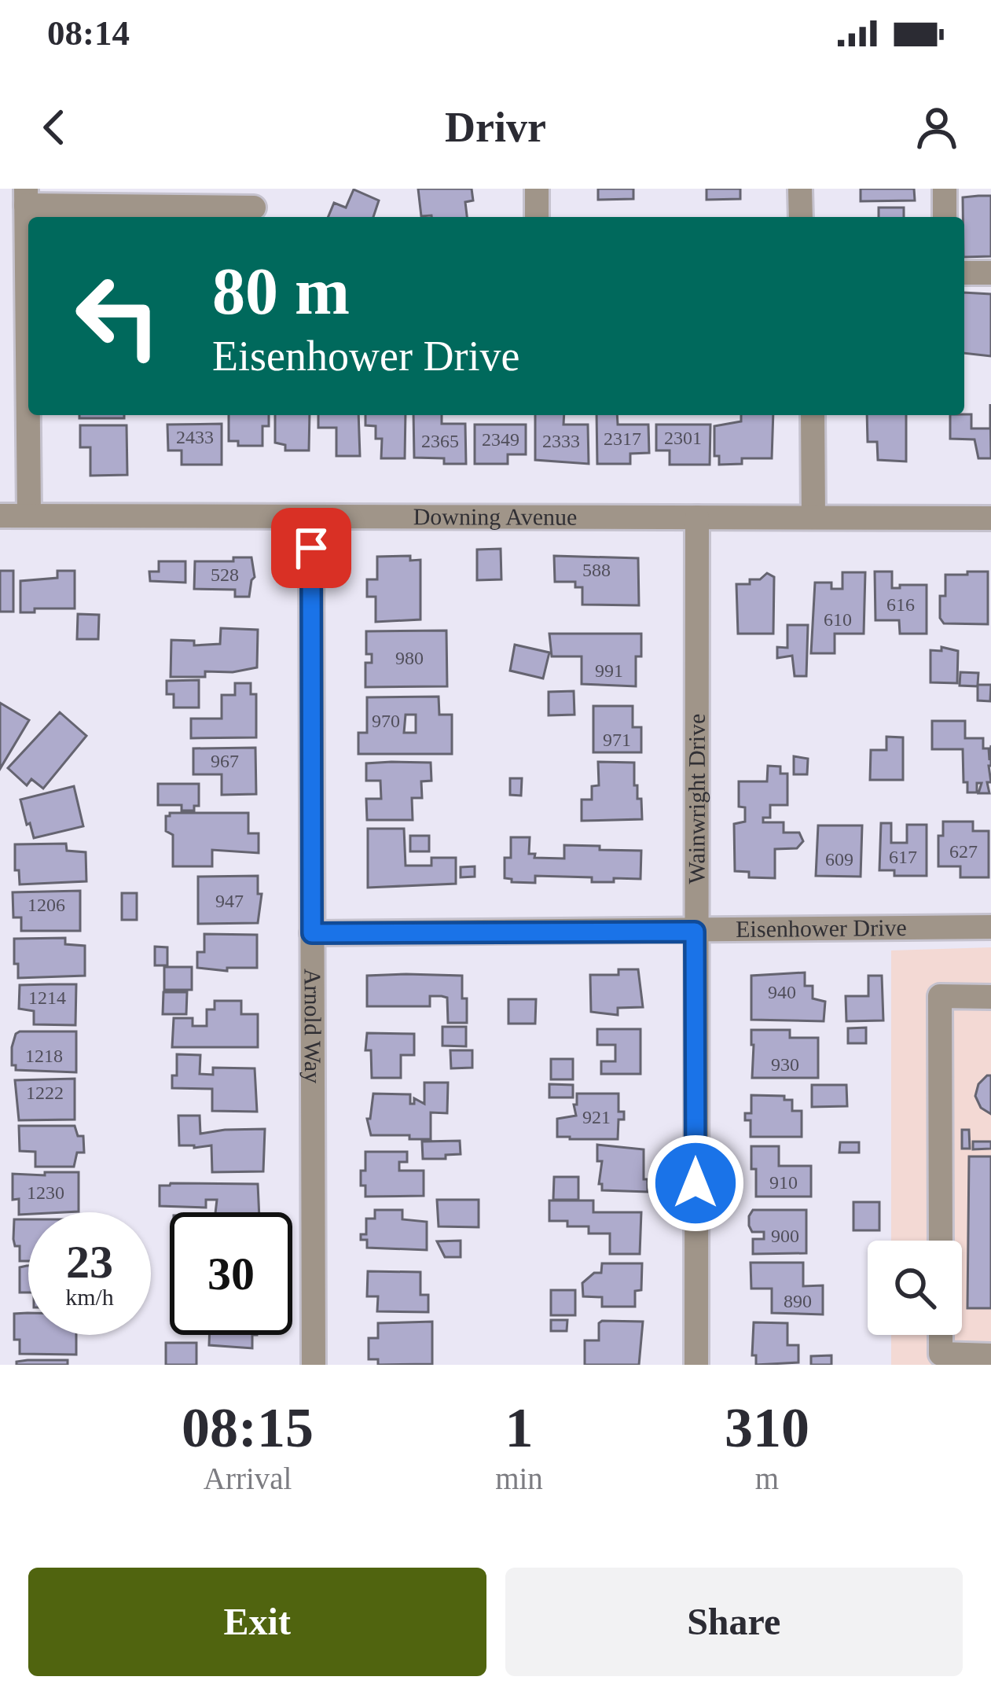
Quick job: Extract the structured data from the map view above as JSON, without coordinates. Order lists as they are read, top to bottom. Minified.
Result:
{"streets":{"street":["Downing Avenue","Wainwright Drive","Eisenhower Drive","Arnold Way"]},"crossings":[["Downing Avenue","Wainwright Drive"],["Downing Avenue","Arnold Way"],["Wainwright Drive","Eisenhower Drive"],["Eisenhower Drive","Arnold Way"]],"house_numbers":["2433","2301","2317","2349","2365","2333","588","528","616","610","980","991","970","971","967","627","617","609","947","1206","940","1214","1218","930","1222","921","910","1230","900","890"],"page":{"status":"08:14","header":"Drivr","turn":["80 m","Eisenhower Drive"],"speed":"23 km/h","limit":"30","eta":["08:15","Arrival","1","min","310","m"],"buttons":["Exit","Share"]}}
